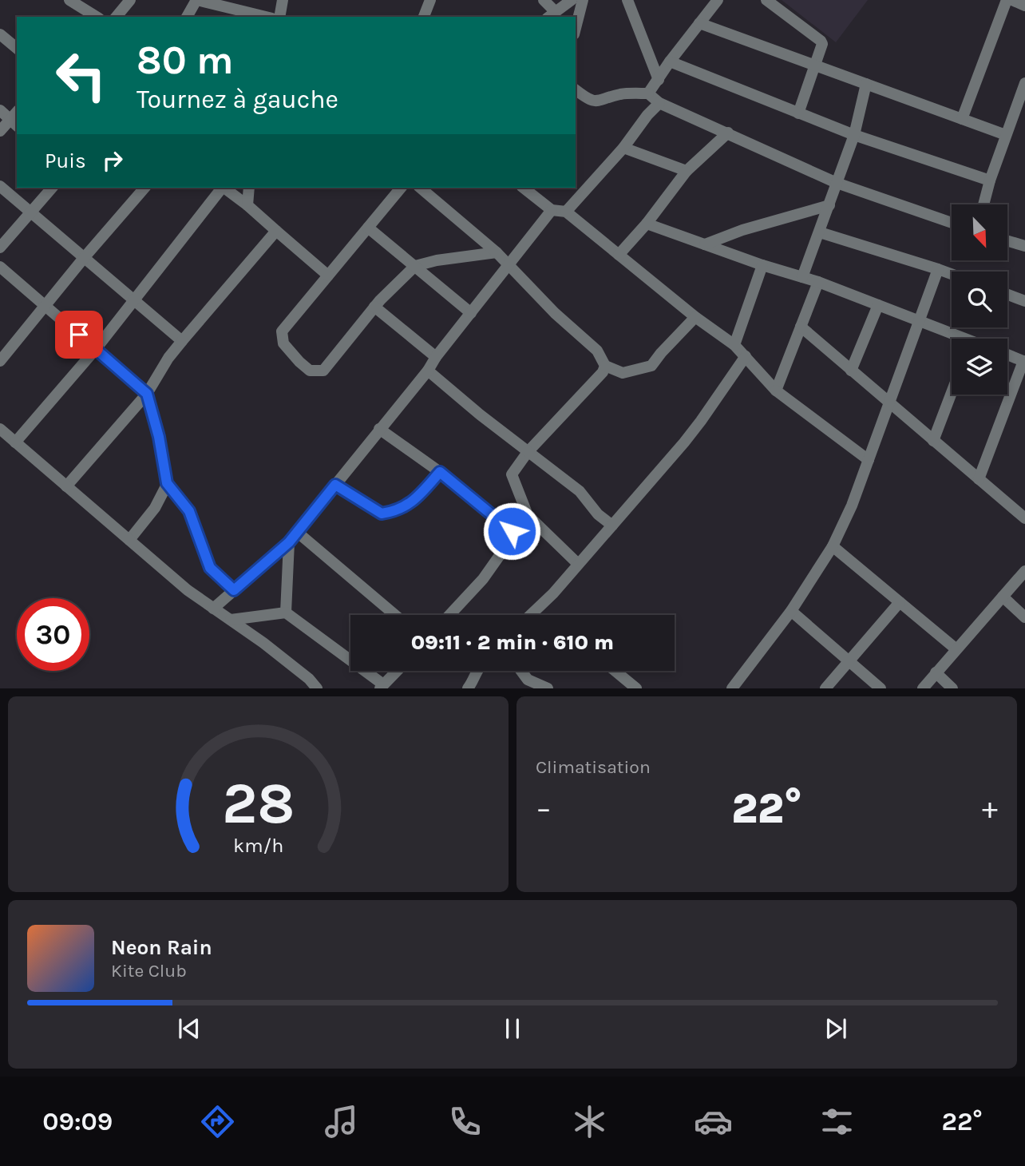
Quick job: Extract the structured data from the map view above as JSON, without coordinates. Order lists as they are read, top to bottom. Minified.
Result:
{"north":"bottom right","page":{"turn":["80 m","Tournez à gauche"],"then":"Puis","limit":"30","trip":"09:11 · 2 min · 610 m","tile":"Climatisation","heat":["−","22°","+"],"song":["Neon Rain","Kite Club"],"tabs":["09:09","22°"],"gauge":["28","km/h"]}}
